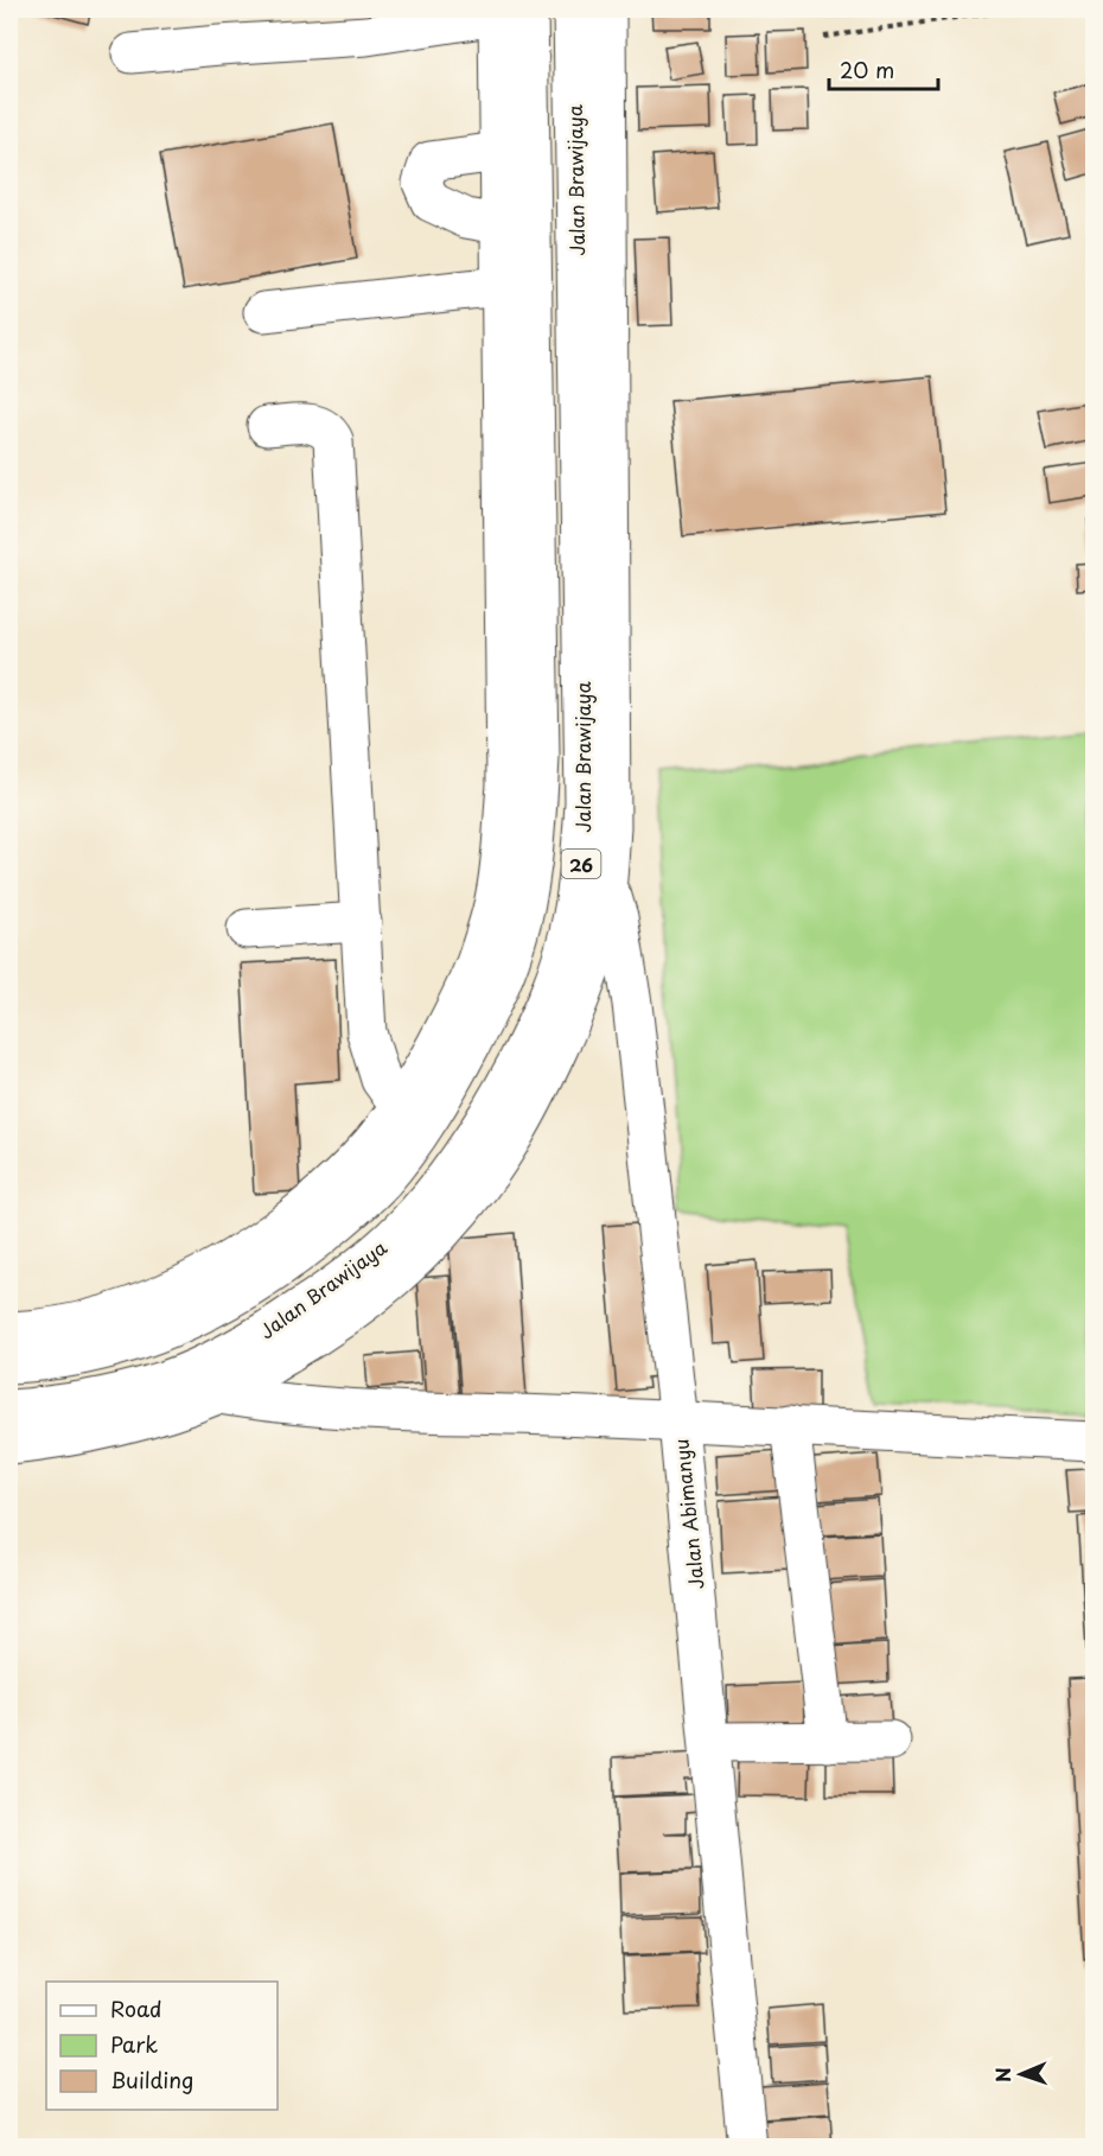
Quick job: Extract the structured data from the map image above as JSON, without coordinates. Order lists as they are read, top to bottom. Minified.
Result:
{"streets":{"main road":["Jalan Brawijaya","26","Jalan Abimanyu"]},"legend":["Road","Park","Building"],"scale_bar":"20 m","north":"left"}
